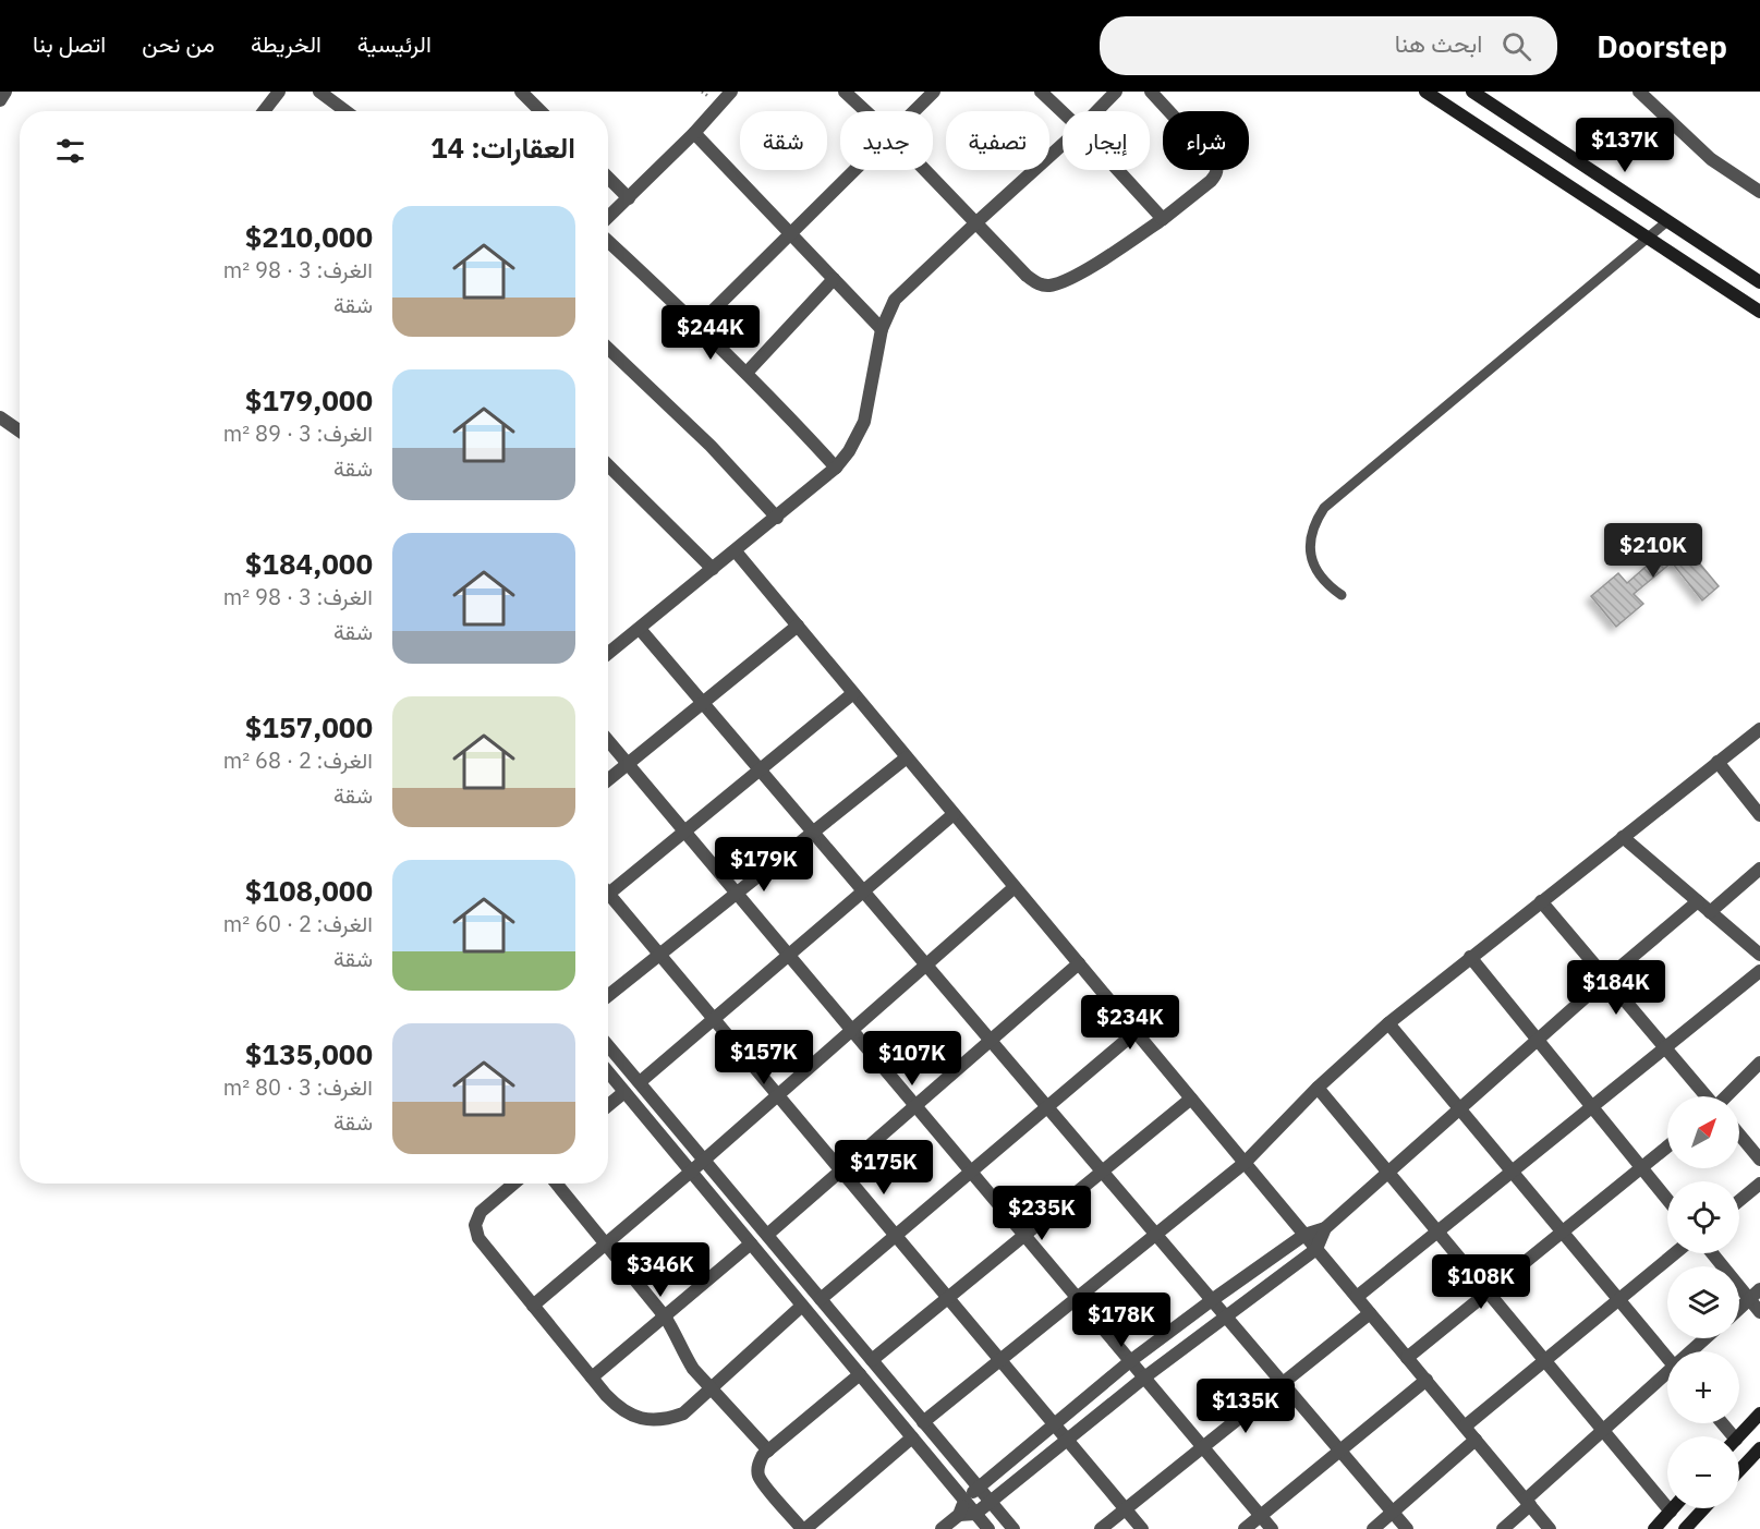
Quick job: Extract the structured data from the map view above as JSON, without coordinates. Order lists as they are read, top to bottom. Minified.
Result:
{"north":"top right","page":{"header":"Doorstep","search":"ابحث هنا","nav":["الرئيسية","الخريطة","من نحن","اتصل بنا"],"chip":["شراء","إيجار","تصفية","جديد","شقة"],"heading":"العقارات: 14","price":["$137K","$244K","$210K","$179K","$184K","$234K","$157K","$107K","$175K","$235K","$346K","$108K","$178K","$135K"],"list":[{"name":"$210,000","note":"الغرف: 3 · 98 m² · شقة"},{"name":"$179,000","note":"الغرف: 3 · 89 m² · شقة"},{"name":"$184,000","note":"الغرف: 3 · 98 m² · شقة"},{"name":"$157,000","note":"الغرف: 2 · 68 m² · شقة"},{"name":"$108,000","note":"الغرف: 2 · 60 m² · شقة"},{"name":"$135,000","note":"الغرف: 3 · 80 m² · شقة"}],"map_buttons":["+","−"]}}
